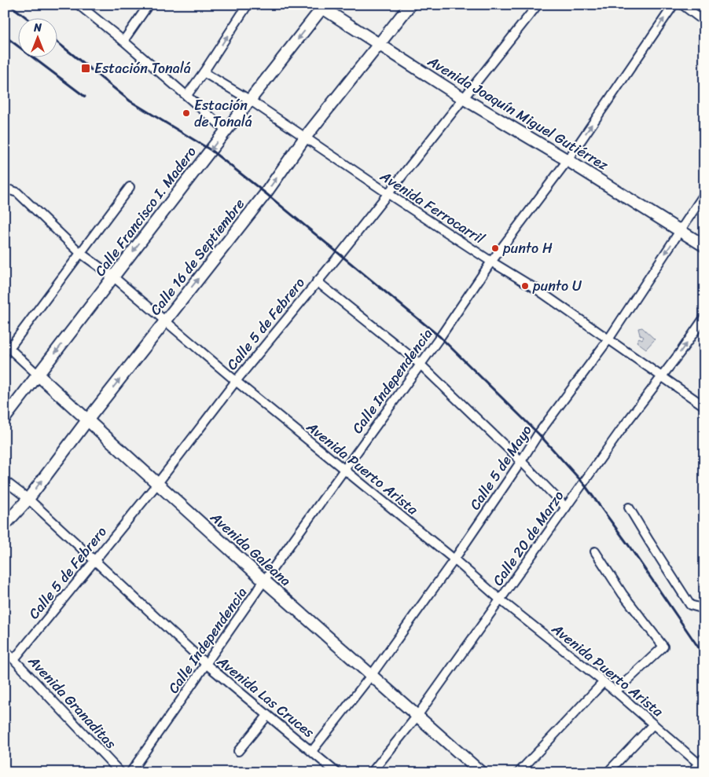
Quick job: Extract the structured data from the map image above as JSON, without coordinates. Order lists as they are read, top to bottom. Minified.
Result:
{"streets":{"main road":["Avenida Joaquín Miguel Gutiérrez","Calle Francisco I. Madero","Calle 16 de Septiembre","Avenida Galeana"],"street":["Avenida Ferrocarril","Calle 5 de Febrero","Calle Independencia","Calle 5 de Mayo","Avenida Puerto Arista","Calle 20 de Marzo","Avenida Las Cruces","Avenida Granaditas"]},"crossings":[["Avenida Joaquín Miguel Gutiérrez","Calle Francisco I. Madero"],["Avenida Joaquín Miguel Gutiérrez","Calle 16 de Septiembre"],["Avenida Joaquín Miguel Gutiérrez","Calle 5 de Febrero"],["Avenida Joaquín Miguel Gutiérrez","Calle Independencia"],["Avenida Joaquín Miguel Gutiérrez","Calle 5 de Mayo"],["Avenida Ferrocarril","Calle Francisco I. Madero"],["Avenida Ferrocarril","Calle 16 de Septiembre"],["Avenida Ferrocarril","Calle 5 de Febrero"],["Avenida Ferrocarril","Calle Independencia"],["Avenida Ferrocarril","Calle 5 de Mayo"],["Avenida Ferrocarril","Calle 20 de Marzo"],["Calle Francisco I. Madero","Avenida Puerto Arista"],["Calle Francisco I. Madero","Avenida Galeana"],["Calle 16 de Septiembre","Avenida Puerto Arista"],["Calle 16 de Septiembre","Avenida Galeana"],["Calle 16 de Septiembre","Avenida Las Cruces"],["Calle 5 de Febrero","Avenida Puerto Arista"],["Calle 5 de Febrero","Avenida Galeana"],["Calle 5 de Febrero","Avenida Las Cruces"],["Calle 5 de Febrero","Avenida Granaditas"],["Calle Independencia","Avenida Puerto Arista"],["Calle Independencia","Avenida Galeana"],["Calle Independencia","Avenida Las Cruces"],["Calle 5 de Mayo","Avenida Puerto Arista"],["Calle 5 de Mayo","Avenida Galeana"],["Calle 5 de Mayo","Avenida Las Cruces"],["Avenida Puerto Arista","Calle 20 de Marzo"],["Calle 20 de Marzo","Avenida Galeana"]],"one_way":["Calle Francisco I. Madero","Calle 16 de Septiembre"],"places":{"transit":["Estación Tonalá"],"other":["Estación de Tonalá","punto H","punto U"]},"north":"top"}
